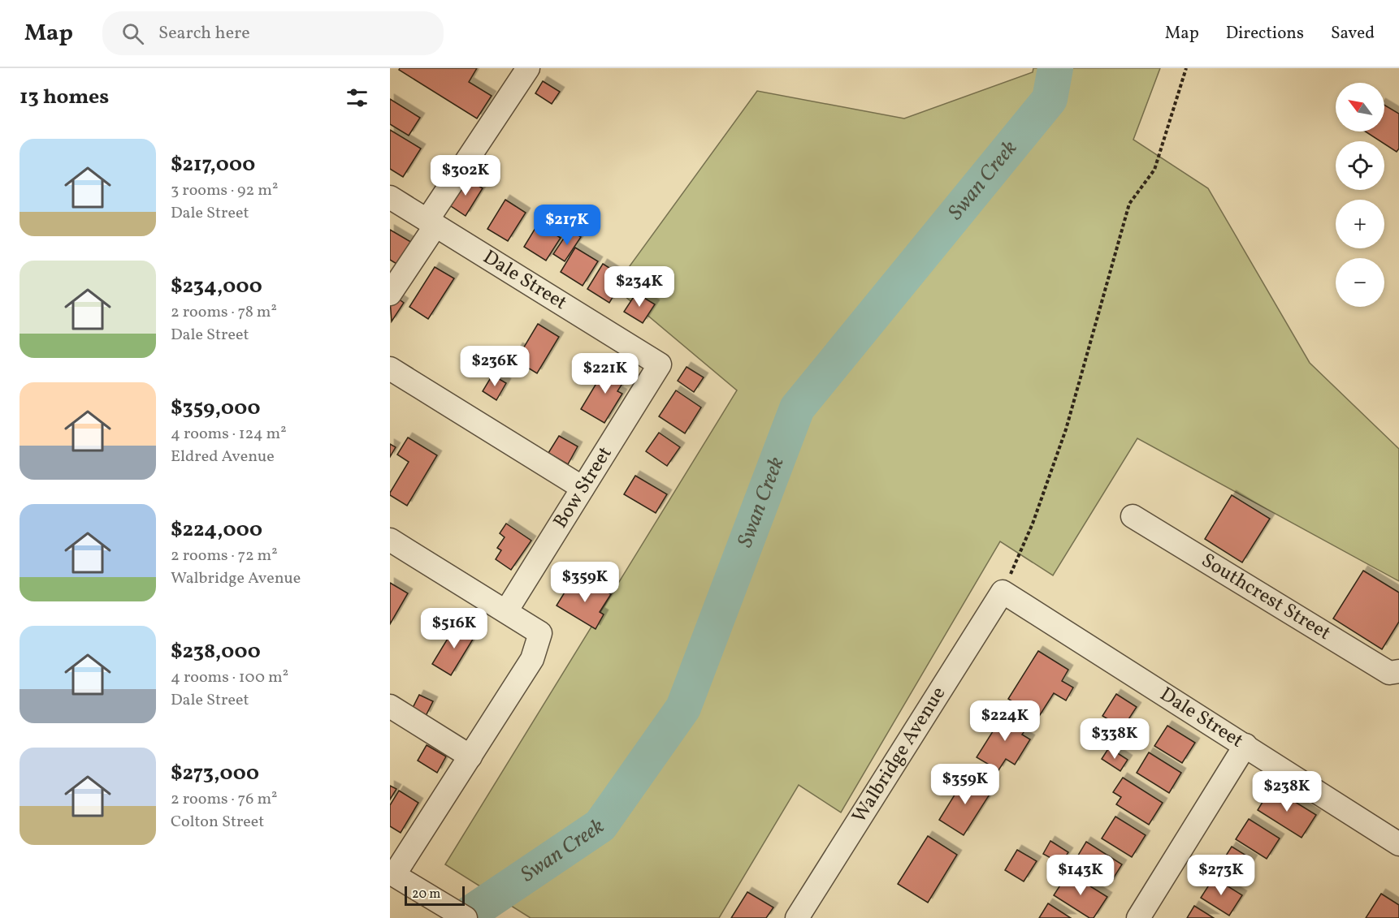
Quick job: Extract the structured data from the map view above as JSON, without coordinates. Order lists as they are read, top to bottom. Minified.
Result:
{"streets":{"street":["Dale Street","Bow Street","Southcrest Street","Walbridge Avenue"]},"crossings":[["Dale Street","Bow Street"],["Dale Street","Walbridge Avenue"]],"water":["Swan Creek"],"scale_bar":"20 m","north":"top left","page":{"header":"Map","search":"Search here","nav":["Map","Directions","Saved"],"heading":"13 homes","map_buttons":["+","−"],"list":[{"name":"$217,000","note":"3 rooms · 92 m² · Dale Street"},{"name":"$234,000","note":"2 rooms · 78 m² · Dale Street"},{"name":"$359,000","note":"4 rooms · 124 m² · Eldred Avenue"},{"name":"$224,000","note":"2 rooms · 72 m² · Walbridge Avenue"},{"name":"$238,000","note":"4 rooms · 100 m² · Dale Street"},{"name":"$273,000","note":"2 rooms · 76 m² · Colton Street"}],"price":["$302K","$217K","$234K","$236K","$221K","$359K","$516K","$224K","$338K","$359K","$238K","$143K","$273K"],"scale":"20 m"}}
